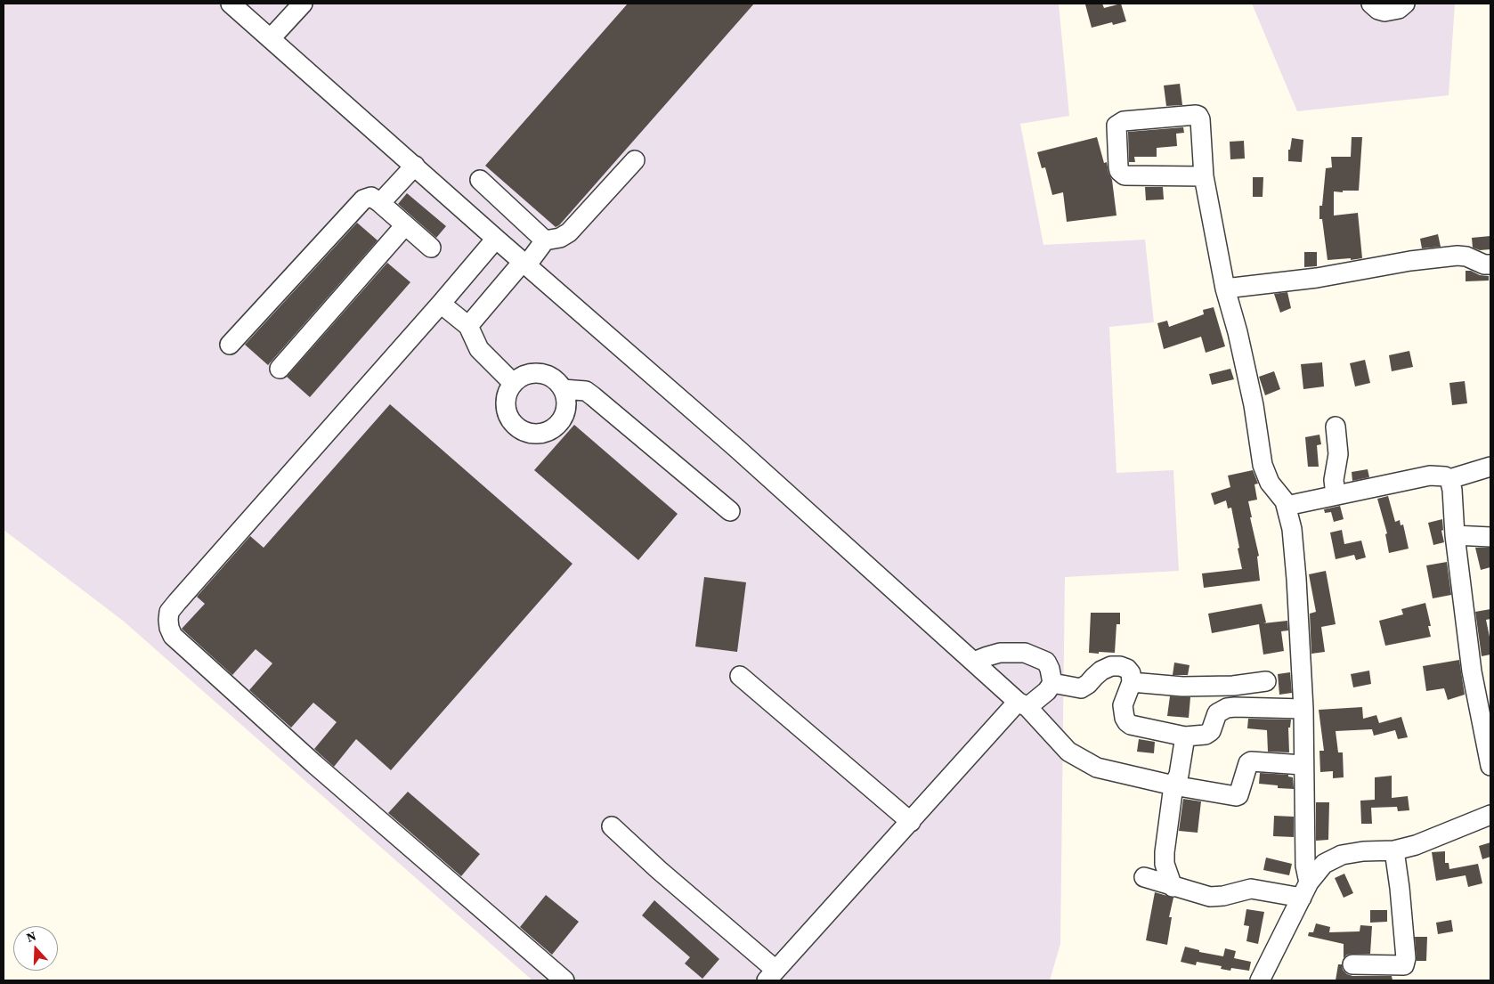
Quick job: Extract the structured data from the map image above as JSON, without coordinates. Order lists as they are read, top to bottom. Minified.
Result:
{"north":"top"}
